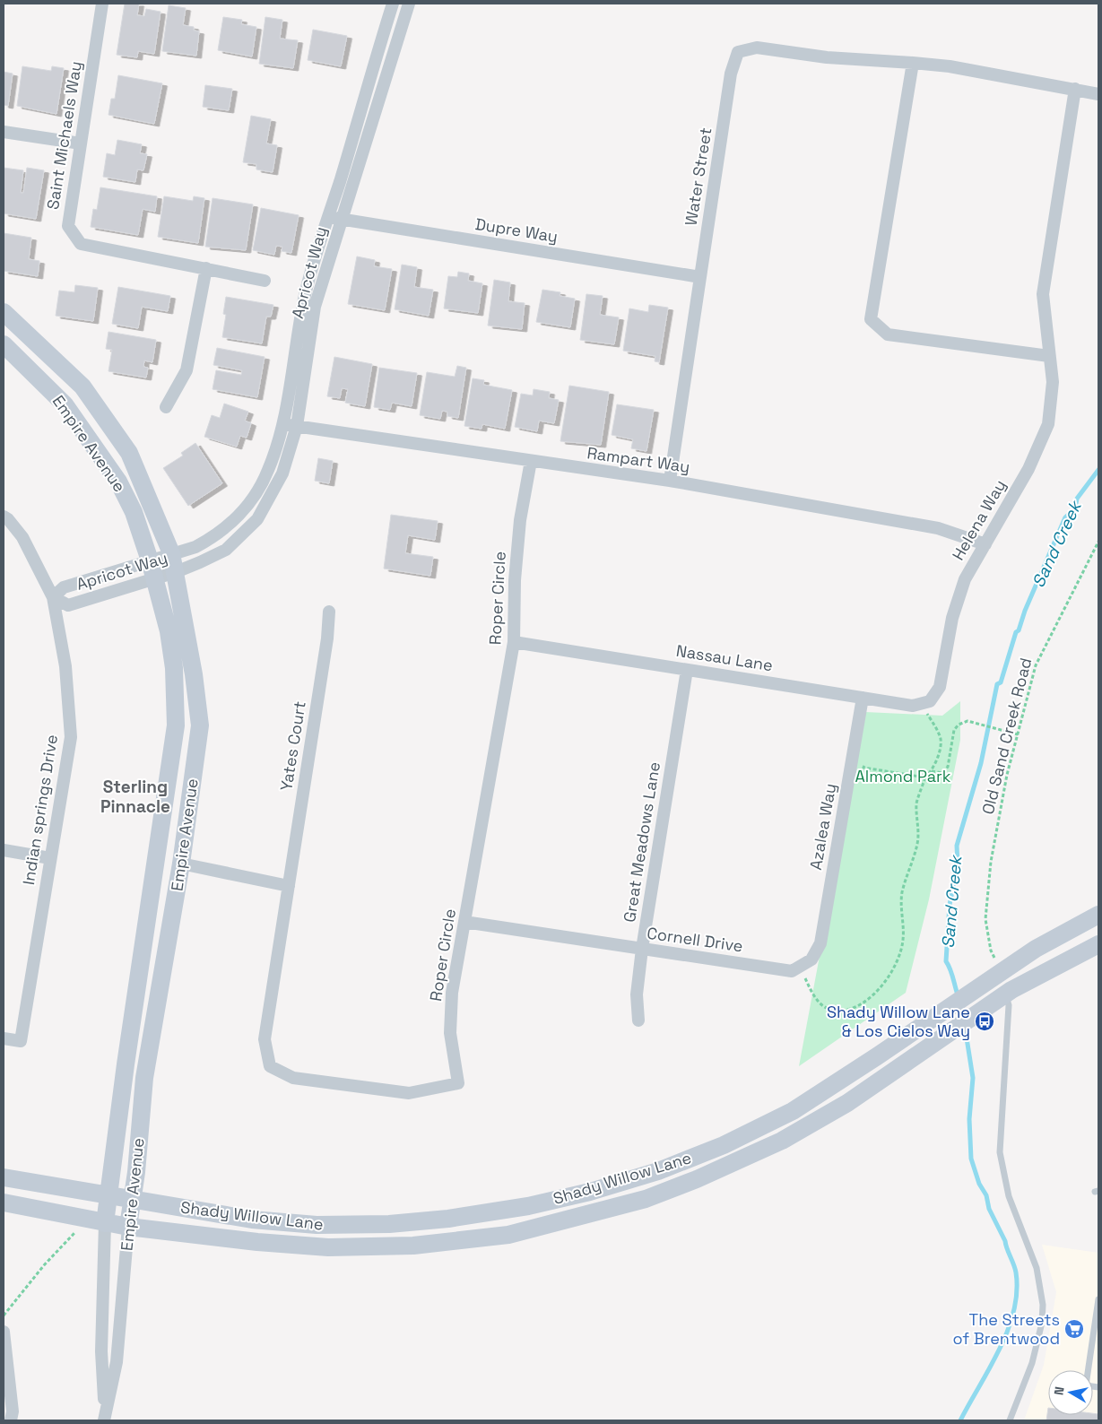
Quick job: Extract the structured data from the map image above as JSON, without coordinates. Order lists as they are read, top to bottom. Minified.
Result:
{"streets":{"main road":["Empire Avenue","Shady Willow Lane"],"street":["Saint Michaels Way","Water Street","Dupre Way","Apricot Way","Rampart Way","Helena Way","Roper Circle","Nassau Lane","Yates Court","Indian springs Drive","Azalea Way","Great Meadows Lane","Cornell Drive"],"path":["Old Sand Creek Road"]},"crossings":[["Water Street","Dupre Way"],["Water Street","Rampart Way"],["Dupre Way","Apricot Way"],["Apricot Way","Empire Avenue"],["Apricot Way","Rampart Way"],["Apricot Way","Indian springs Drive"],["Empire Avenue","Shady Willow Lane"],["Rampart Way","Helena Way"],["Rampart Way","Roper Circle"],["Helena Way","Nassau Lane"],["Roper Circle","Nassau Lane"],["Roper Circle","Yates Court"],["Roper Circle","Cornell Drive"],["Nassau Lane","Azalea Way"],["Nassau Lane","Great Meadows Lane"],["Azalea Way","Cornell Drive"],["Great Meadows Lane","Cornell Drive"]],"districts":["Sterling Pinnacle"],"water":["Sand Creek"],"parks":["Almond Park"],"places":{"bus stop":["Shady Willow Lane & Los Cielos Way"],"supermarket":["The Streets of Brentwood"]},"north":"left"}
